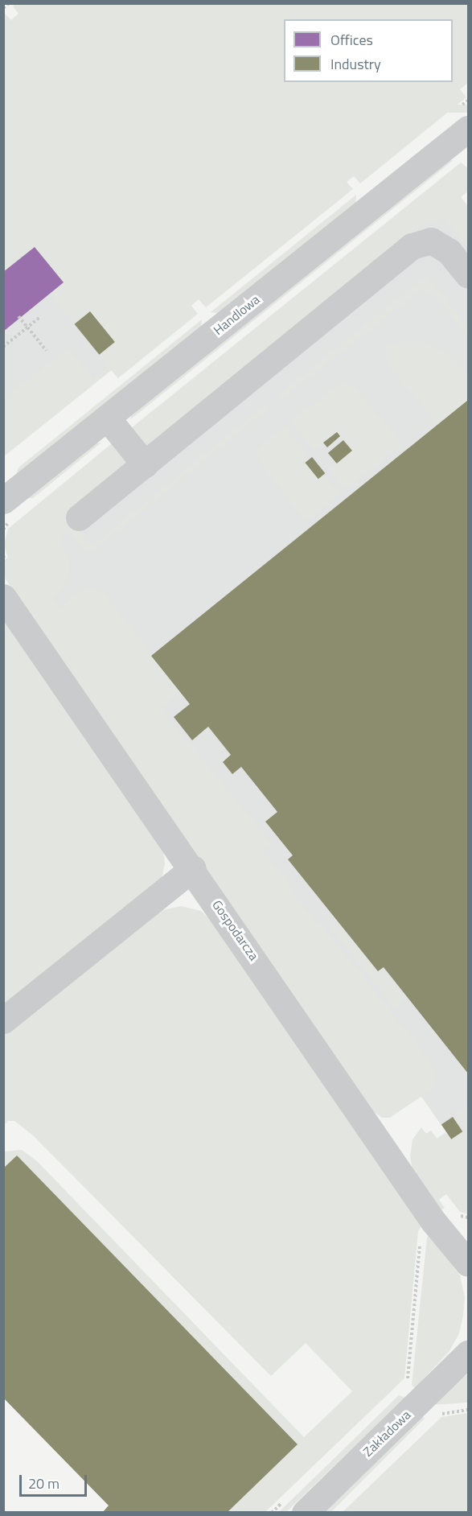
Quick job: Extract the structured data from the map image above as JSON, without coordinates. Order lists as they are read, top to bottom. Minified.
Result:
{"streets":{"street":["Handlowa","Gospodarcza","Zakładowa"]},"legend":["Offices","Industry"],"scale_bar":"20 m"}
